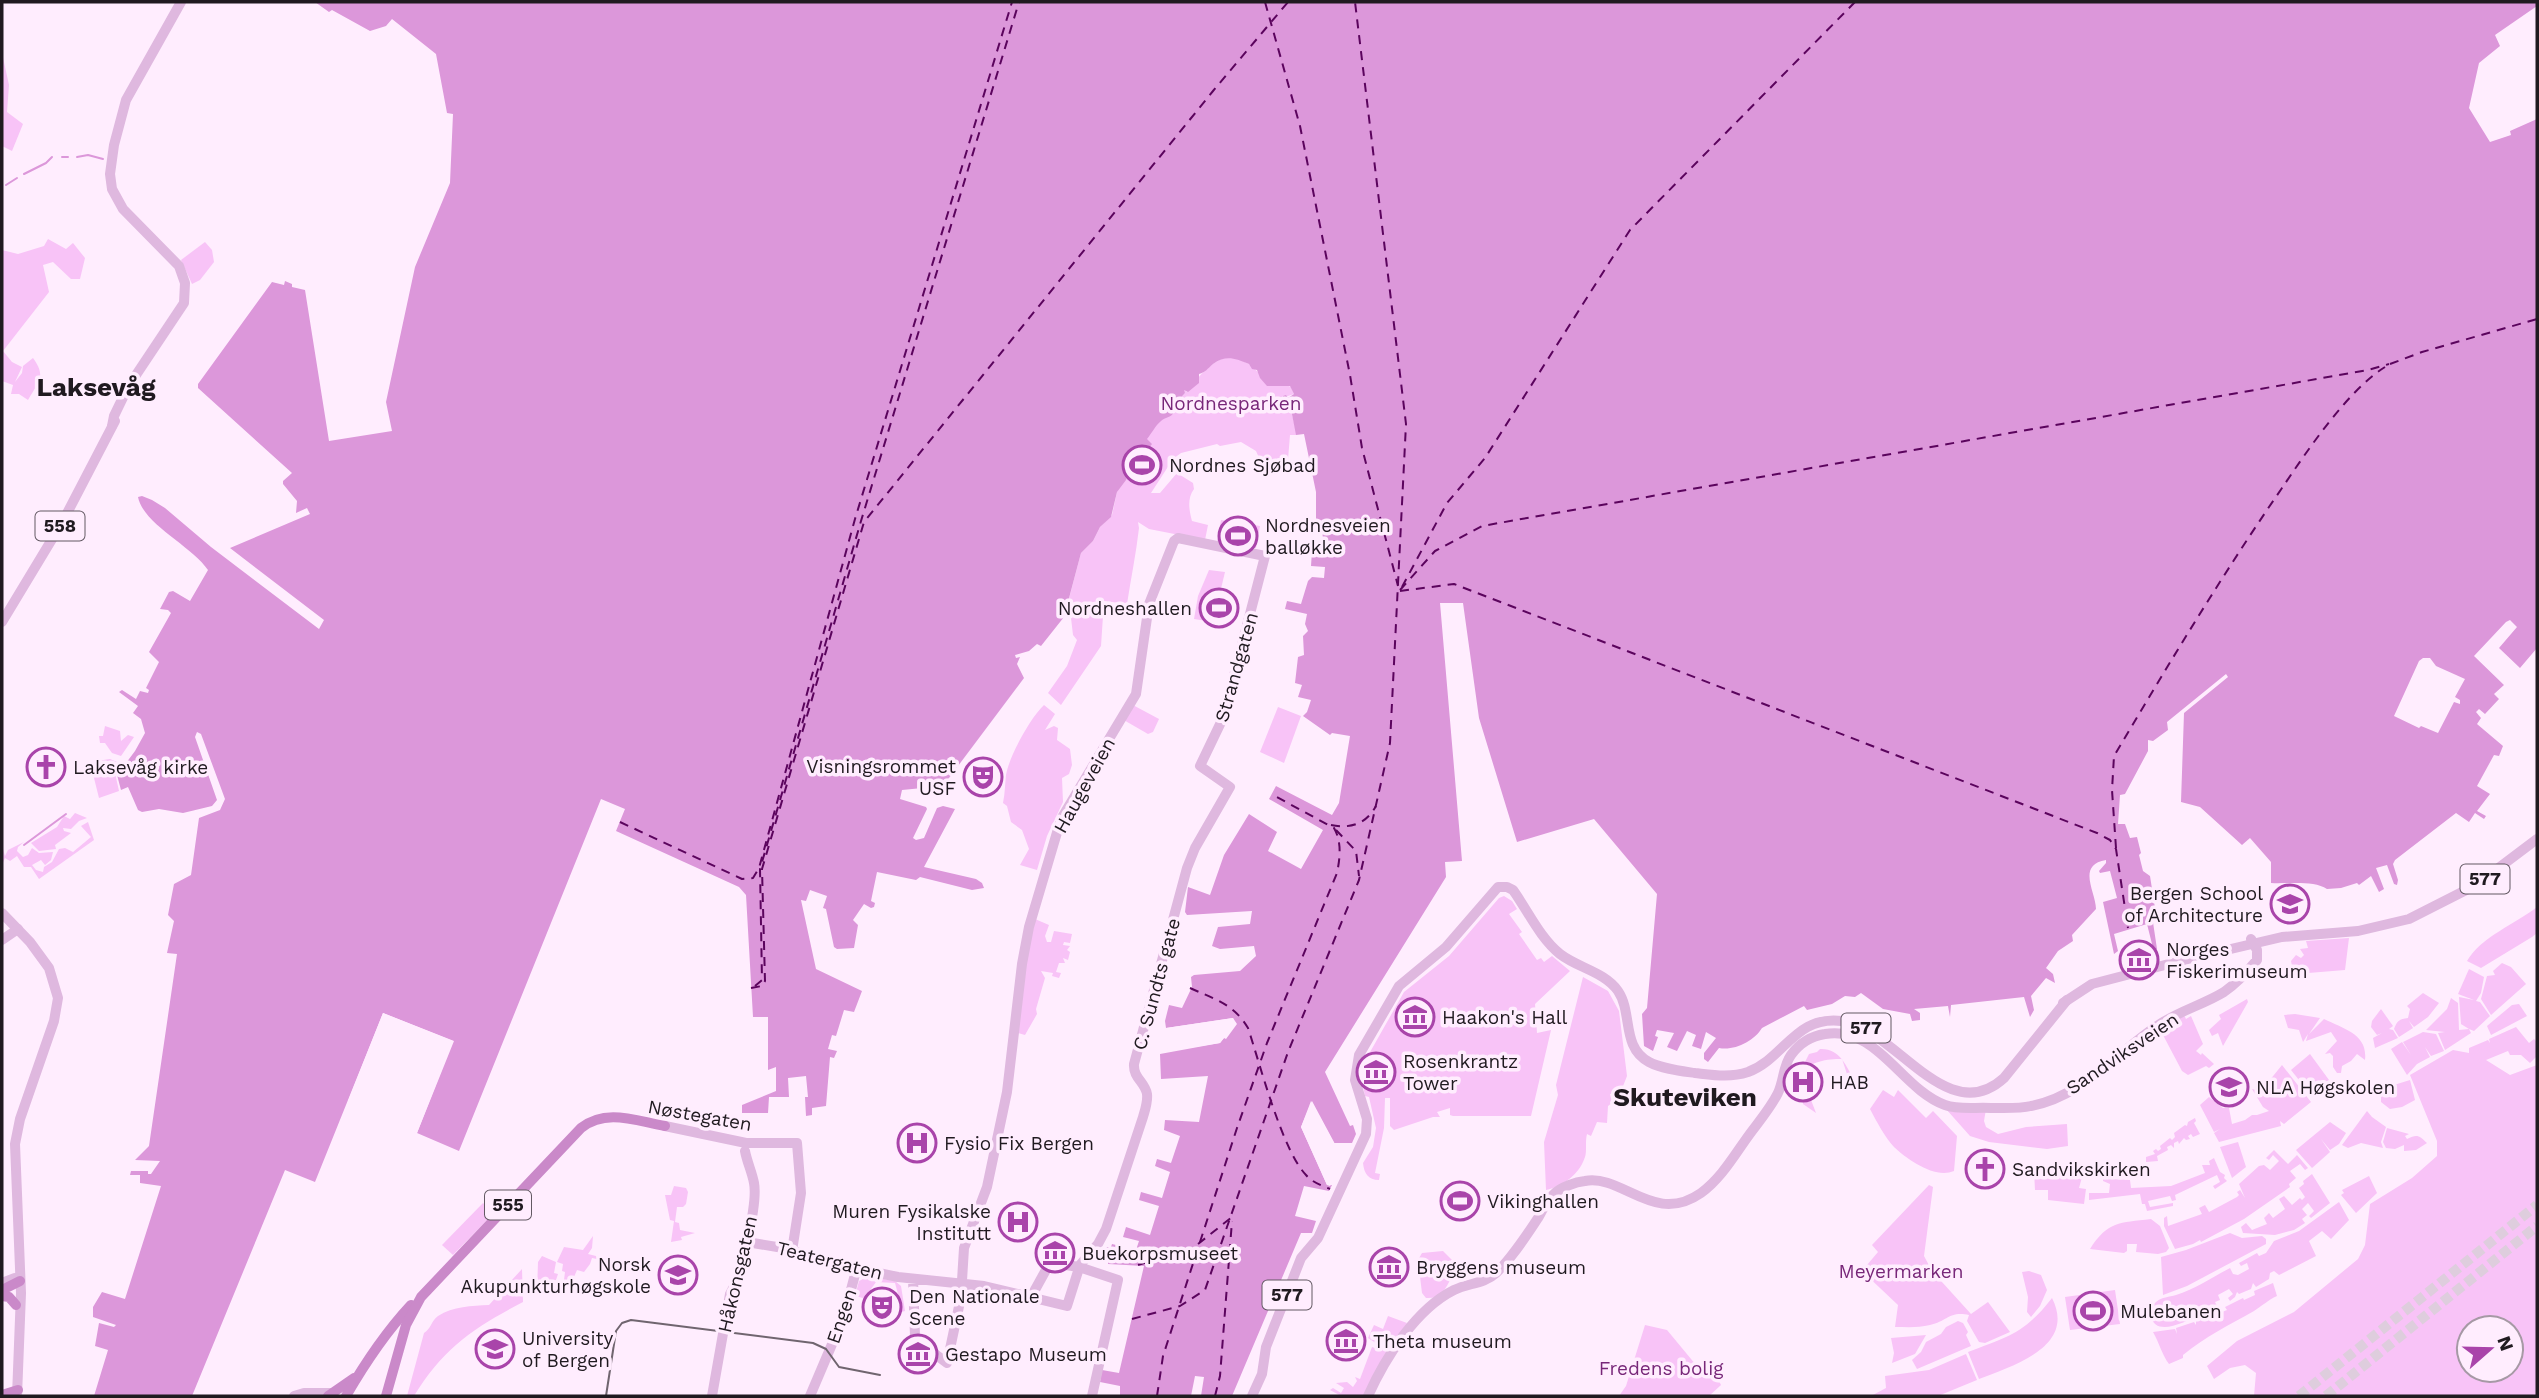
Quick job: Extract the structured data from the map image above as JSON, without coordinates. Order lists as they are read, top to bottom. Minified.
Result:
{"streets":{"highway":["Nøstegaten","555"],"main road":["558","Strandgaten","Haugeveien","577","C. Sundts gate","Sandviksveien","Teatergaten","Håkonsgaten","Engen"]},"crossings":[["Strandgaten","Haugeveien"],["Strandgaten","C. Sundts gate"],["577","Sandviksveien"],["Nøstegaten","555"],["Nøstegaten","Håkonsgaten"],["Teatergaten","Håkonsgaten"],["Teatergaten","Engen"]],"districts":["Laksevåg","Skuteviken"],"parks":["Nordnesparken","Meyermarken","Fredens bolig"],"places":{"sports":["Nordnes Sjøbad","Nordnesveien balløkke","Nordneshallen","Vikinghallen","Mulebanen"],"church":["Laksevåg kirke","Sandvikskirken"],"theatre":["Visningsrommet USF","Den Nationale Scene"],"school or university":["Bergen School of Architecture","NLA Høgskolen","Norsk Akupunkturhøgskole","University of Bergen"],"museum":["Norges Fiskerimuseum","Haakon's Hall","Rosenkrantz Tower","Buekorpsmuseet","Bryggens museum","Theta museum","Gestapo Museum"],"hospital":["HAB","Fysio Fix Bergen","Muren Fysikalske Institutt"]},"north":"right"}
